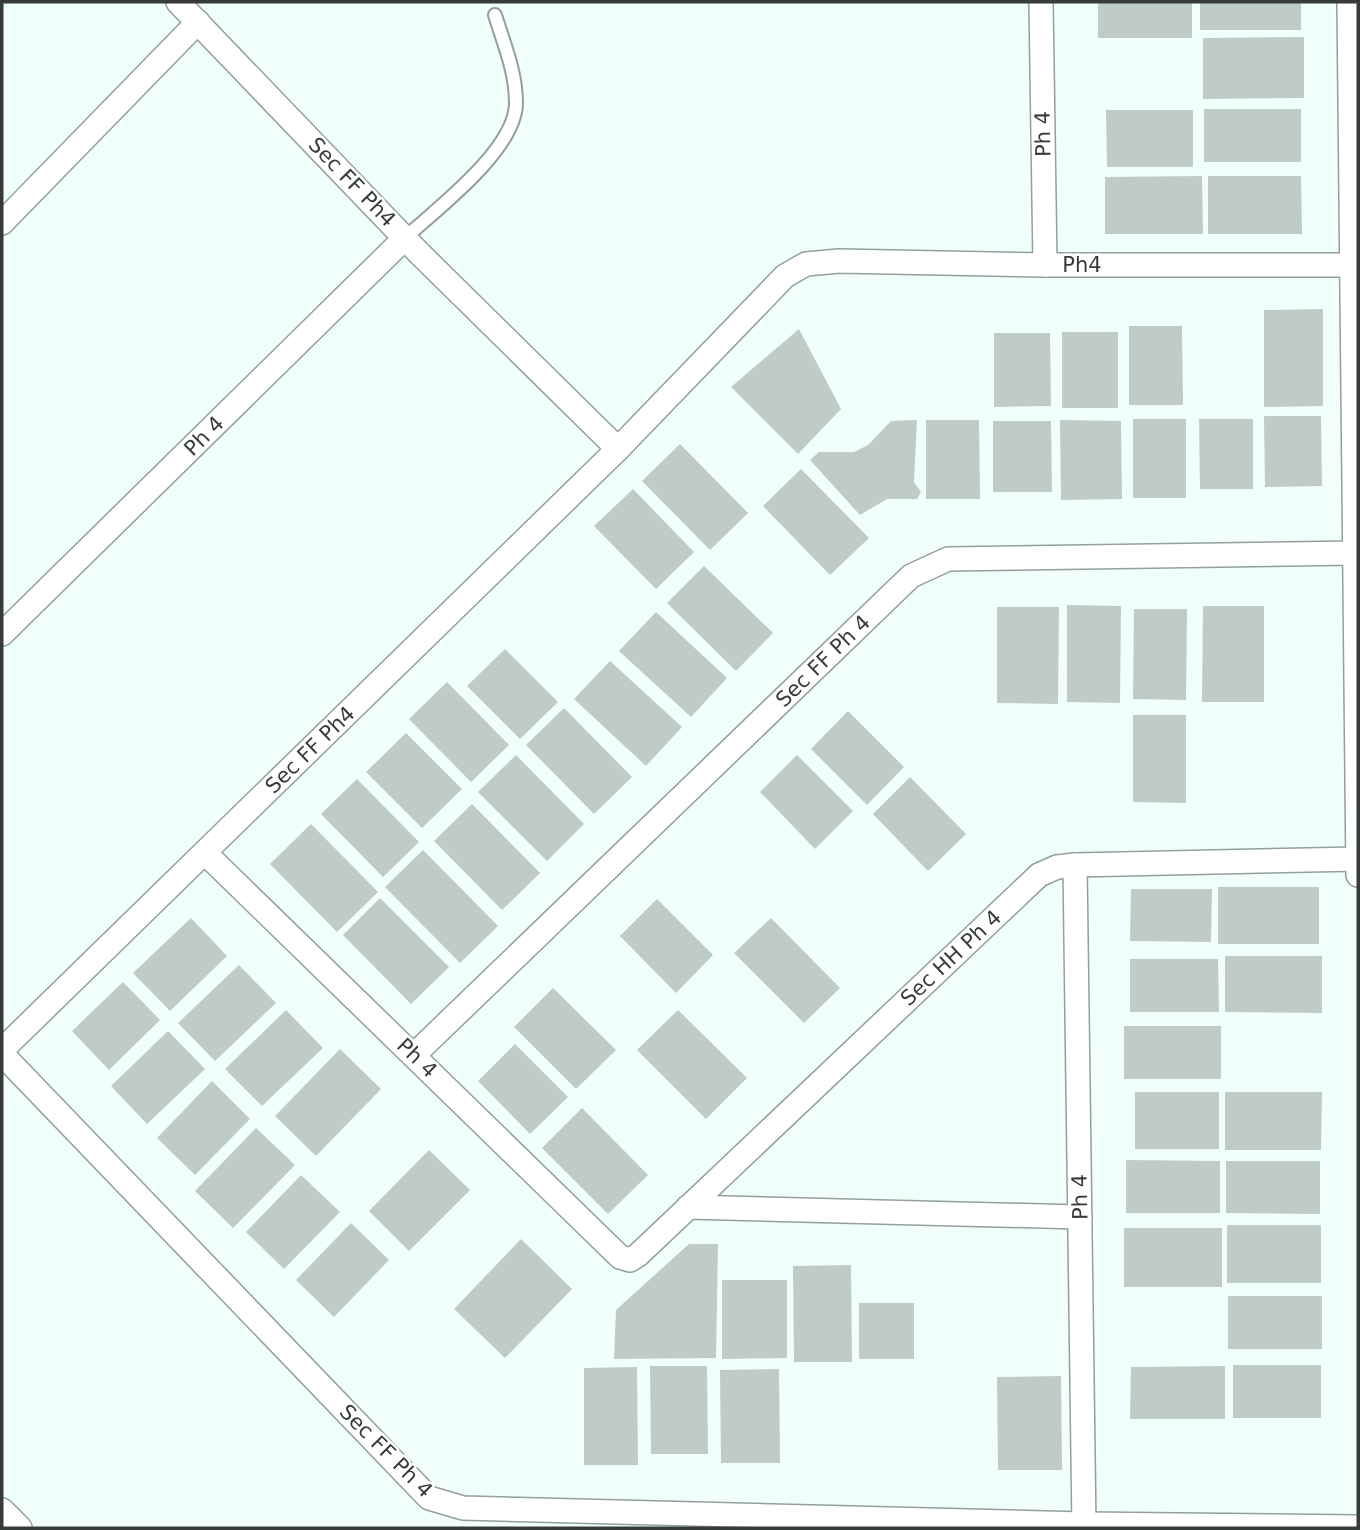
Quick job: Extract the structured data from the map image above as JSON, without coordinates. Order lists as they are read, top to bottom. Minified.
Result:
{"streets":{"street":["Ph 4","Sec FF Ph4","Ph4","Sec FF Ph 4","Sec HH Ph 4"]},"crossings":[["Ph 4","Sec FF Ph4"],["Ph 4","Ph4"],["Ph 4","Sec FF Ph 4"],["Ph 4","Sec HH Ph 4"],["Sec FF Ph4","Ph4"],["Sec FF Ph4","Sec FF Ph 4"]]}
